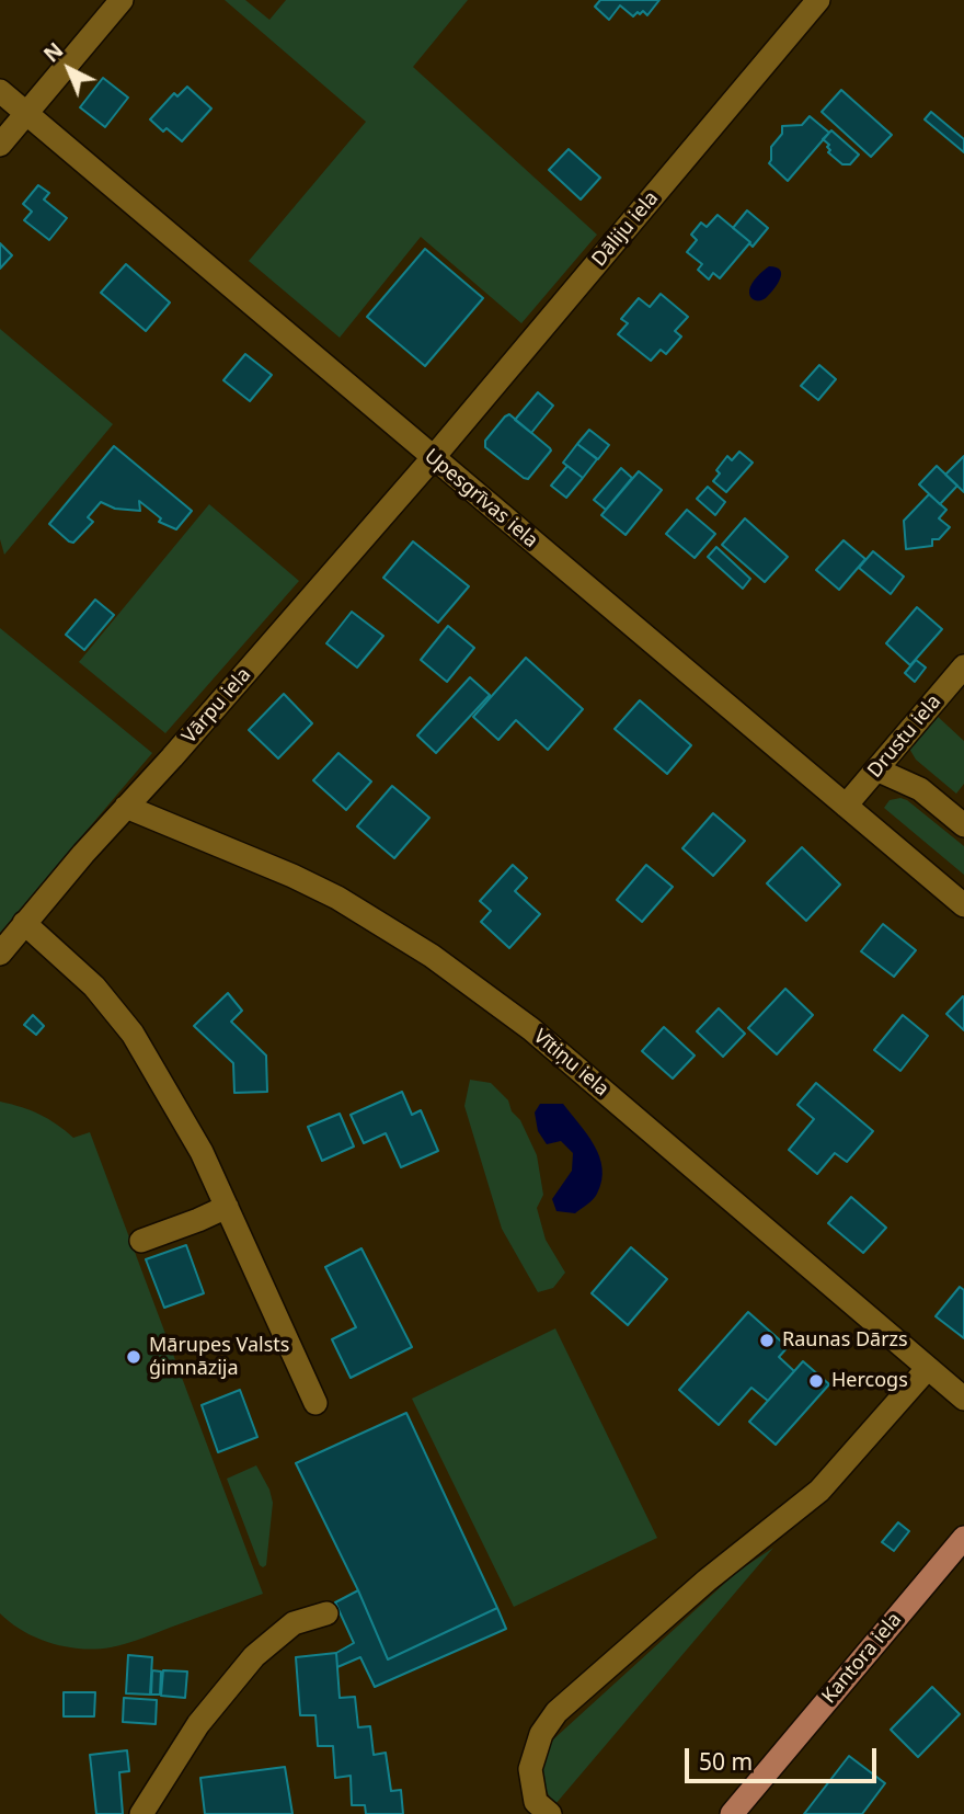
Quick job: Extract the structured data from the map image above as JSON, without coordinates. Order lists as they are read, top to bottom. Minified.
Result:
{"streets":{"main road":["Kantora iela"],"street":["Dāliju iela","Upesgrīvas iela","Vārpu iela","Drustu iela","Vītiņu iela"]},"crossings":[["Dāliju iela","Upesgrīvas iela"],["Dāliju iela","Vārpu iela"],["Upesgrīvas iela","Vārpu iela"],["Upesgrīvas iela","Drustu iela"],["Vārpu iela","Vītiņu iela"]],"places":["Raunas Dārzs","Mārupes Valsts ģimnāzija","Hercogs"],"scale_bar":"50 m","north":"top left"}
